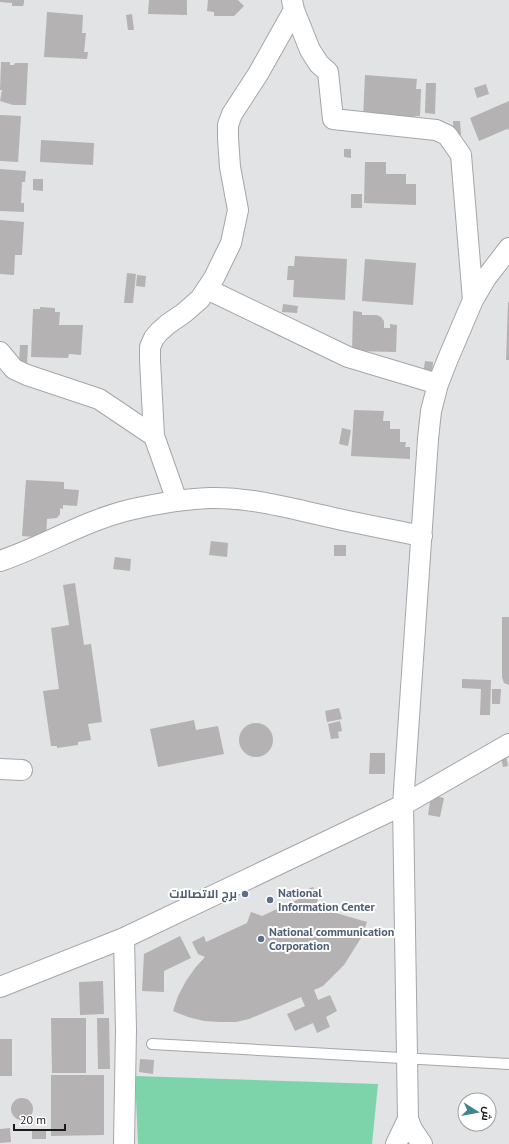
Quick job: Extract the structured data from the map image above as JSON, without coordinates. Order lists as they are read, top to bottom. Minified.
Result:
{"places":["برج الاتصالات","National Information Center","National communication Corporation"],"scale_bar":"20 m","north":"right"}
